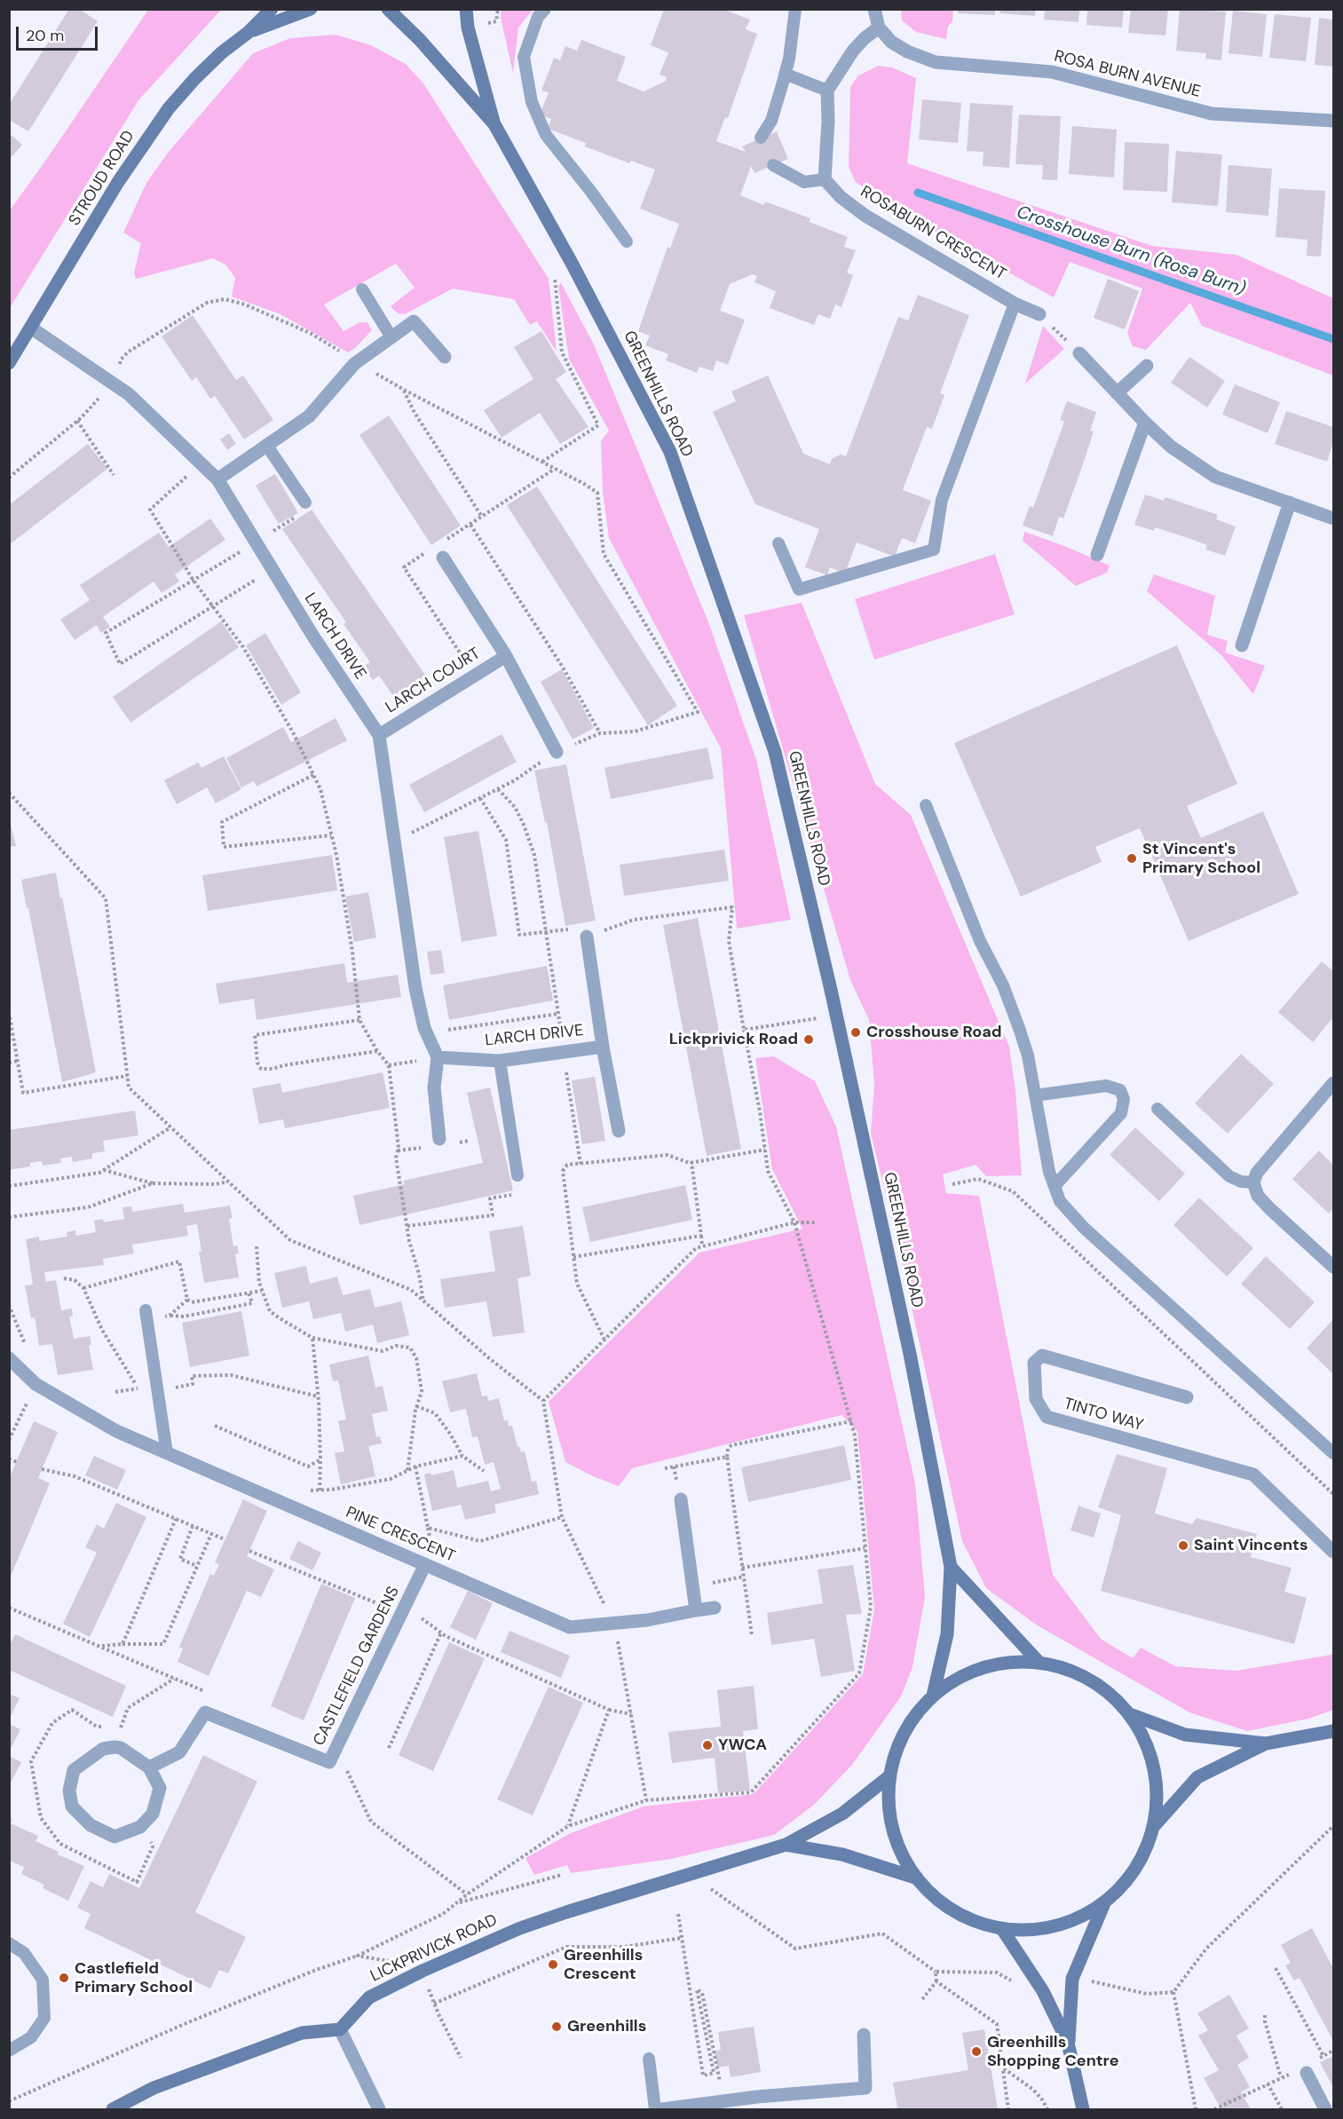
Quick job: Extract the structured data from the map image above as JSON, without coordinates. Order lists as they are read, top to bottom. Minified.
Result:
{"streets":{"street":["ROSA BURN AVENUE","STROUD ROAD","ROSABURN CRESCENT","GREENHILLS ROAD","LARCH DRIVE","LARCH COURT","TINTO WAY","PINE CRESCENT","CASTLEFIELD GARDENS","LICKPRIVICK ROAD"]},"crossings":[["STROUD ROAD","LARCH DRIVE"],["LARCH DRIVE","LARCH COURT"],["PINE CRESCENT","CASTLEFIELD GARDENS"]],"water":["Crosshouse Burn (Rosa Burn)"],"places":["St Vincent's Primary School","Crosshouse Road","Lickprivick Road","Saint Vincents","YWCA","Greenhills Crescent","Castlefield Primary School","Greenhills","Greenhills Shopping Centre"],"scale_bar":"20 m"}
